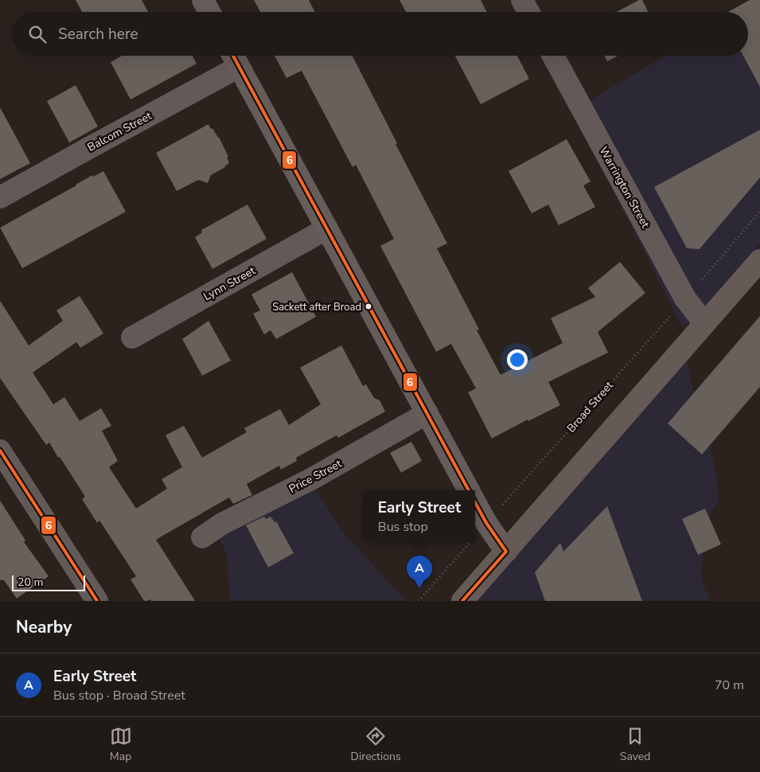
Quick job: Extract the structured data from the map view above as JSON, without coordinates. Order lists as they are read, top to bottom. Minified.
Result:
{"streets":{"street":["Balcom Street","Warrington Street","Lynn Street","Price Street"],"path":["Broad Street"]},"crossings":[["Warrington Street","Broad Street"]],"places":["Sackett after Broad"],"lines":["transit line 6"],"scale_bar":"20 m","page":{"search":"Search here","popup":["Early Street","Bus stop"],"pins":"A","scale":"20 m","heading":"Nearby","list":[{"mark":"A","name":"Early Street","note":"Bus stop · Broad Street","value":"70 m"}],"nav":["Map","Directions","Saved"]}}
